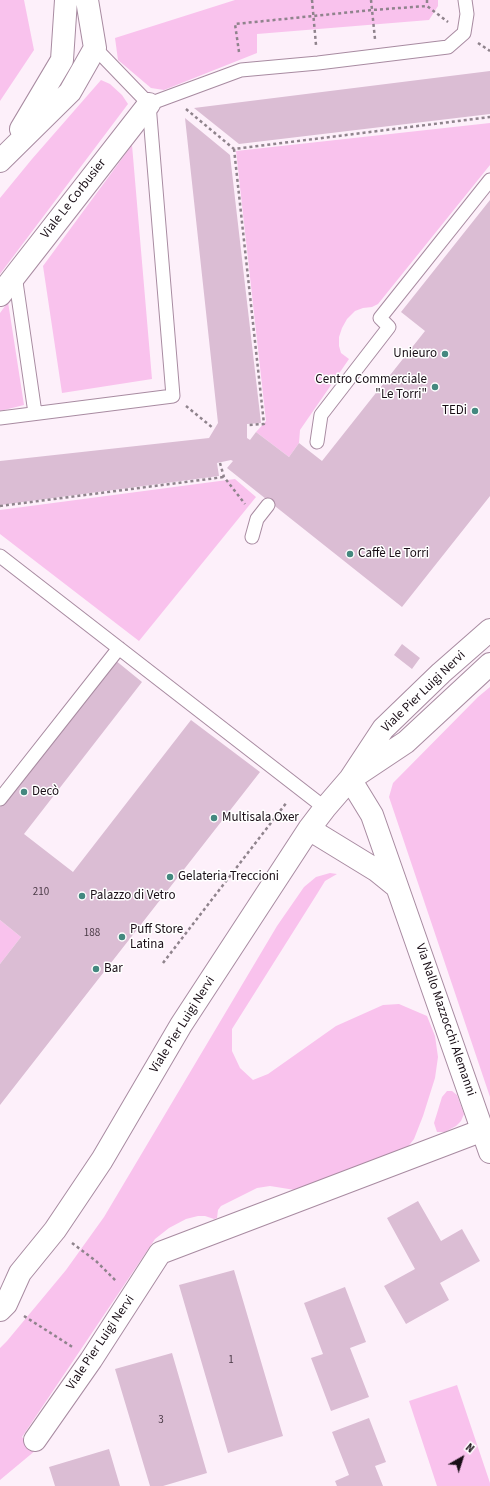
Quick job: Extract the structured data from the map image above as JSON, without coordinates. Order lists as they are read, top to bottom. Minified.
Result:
{"streets":{"street":["Viale Le Corbusier","Viale Pier Luigi Nervi","Via Nallo Mazzocchi Alemanni"]},"crossings":[["Viale Pier Luigi Nervi","Via Nallo Mazzocchi Alemanni"]],"places":["Unieuro","Centro Commerciale \"Le Torri\"","TEDi","Caffè Le Torri","Decò","Multisala Oxer","Gelateria Treccioni","Palazzo di Vetro","Puff Store Latina","Bar"],"house_numbers":["210","188","1","3"],"north":"top right"}
